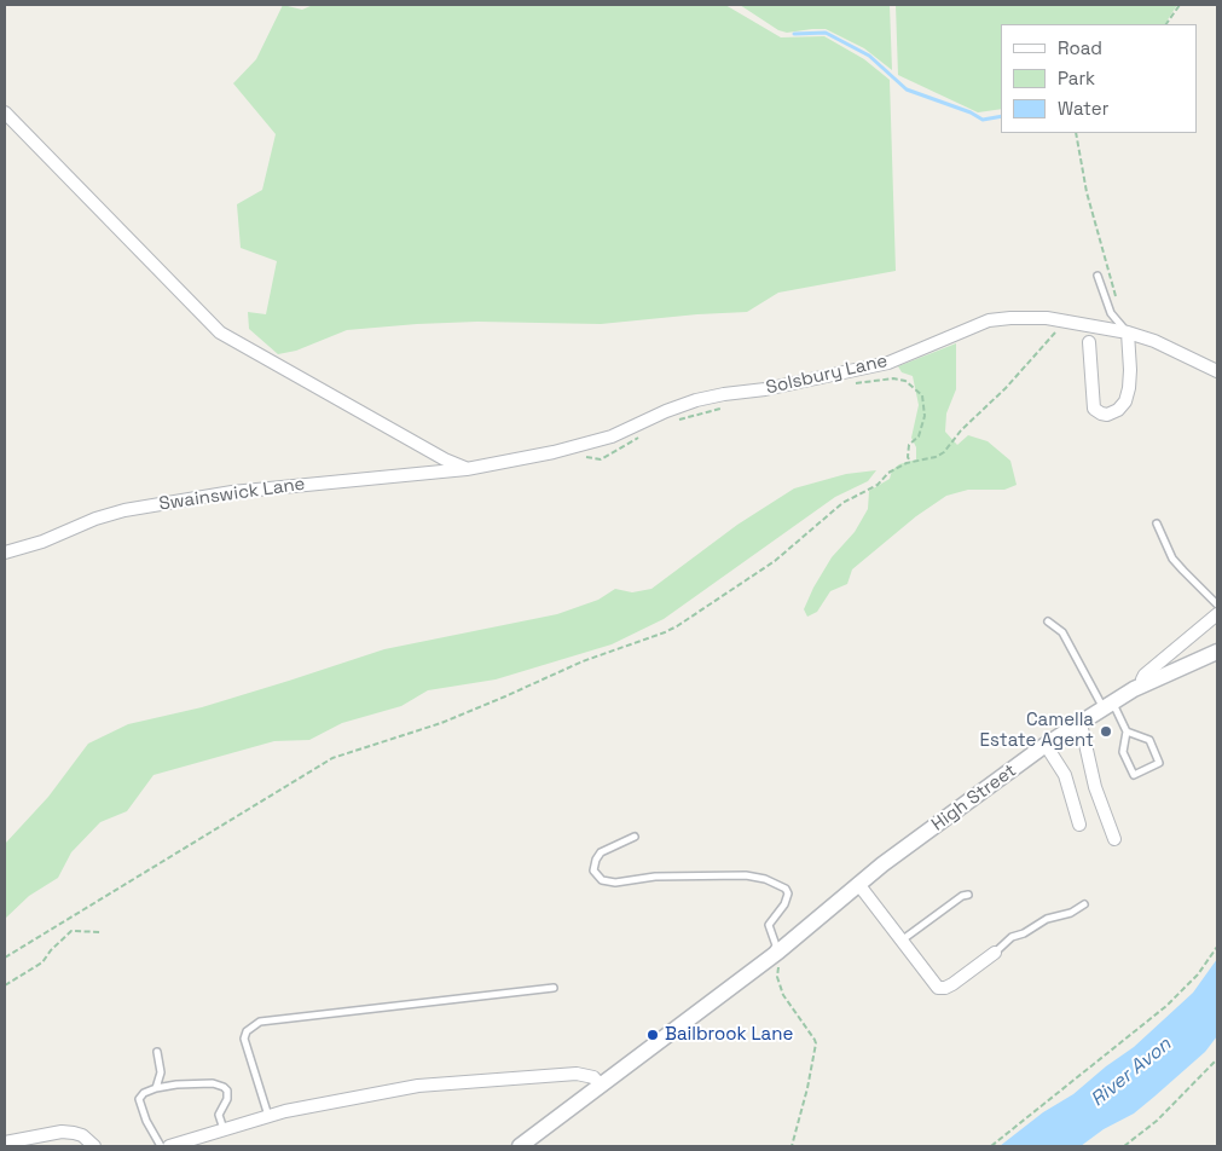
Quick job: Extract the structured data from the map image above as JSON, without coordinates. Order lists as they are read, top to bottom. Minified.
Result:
{"streets":{"street":["Solsbury Lane","Swainswick Lane","High Street"]},"crossings":[["Solsbury Lane","Swainswick Lane"]],"water":["River Avon"],"places":["Camella Estate Agent","Bailbrook Lane"],"legend":["Road","Park","Water"]}
